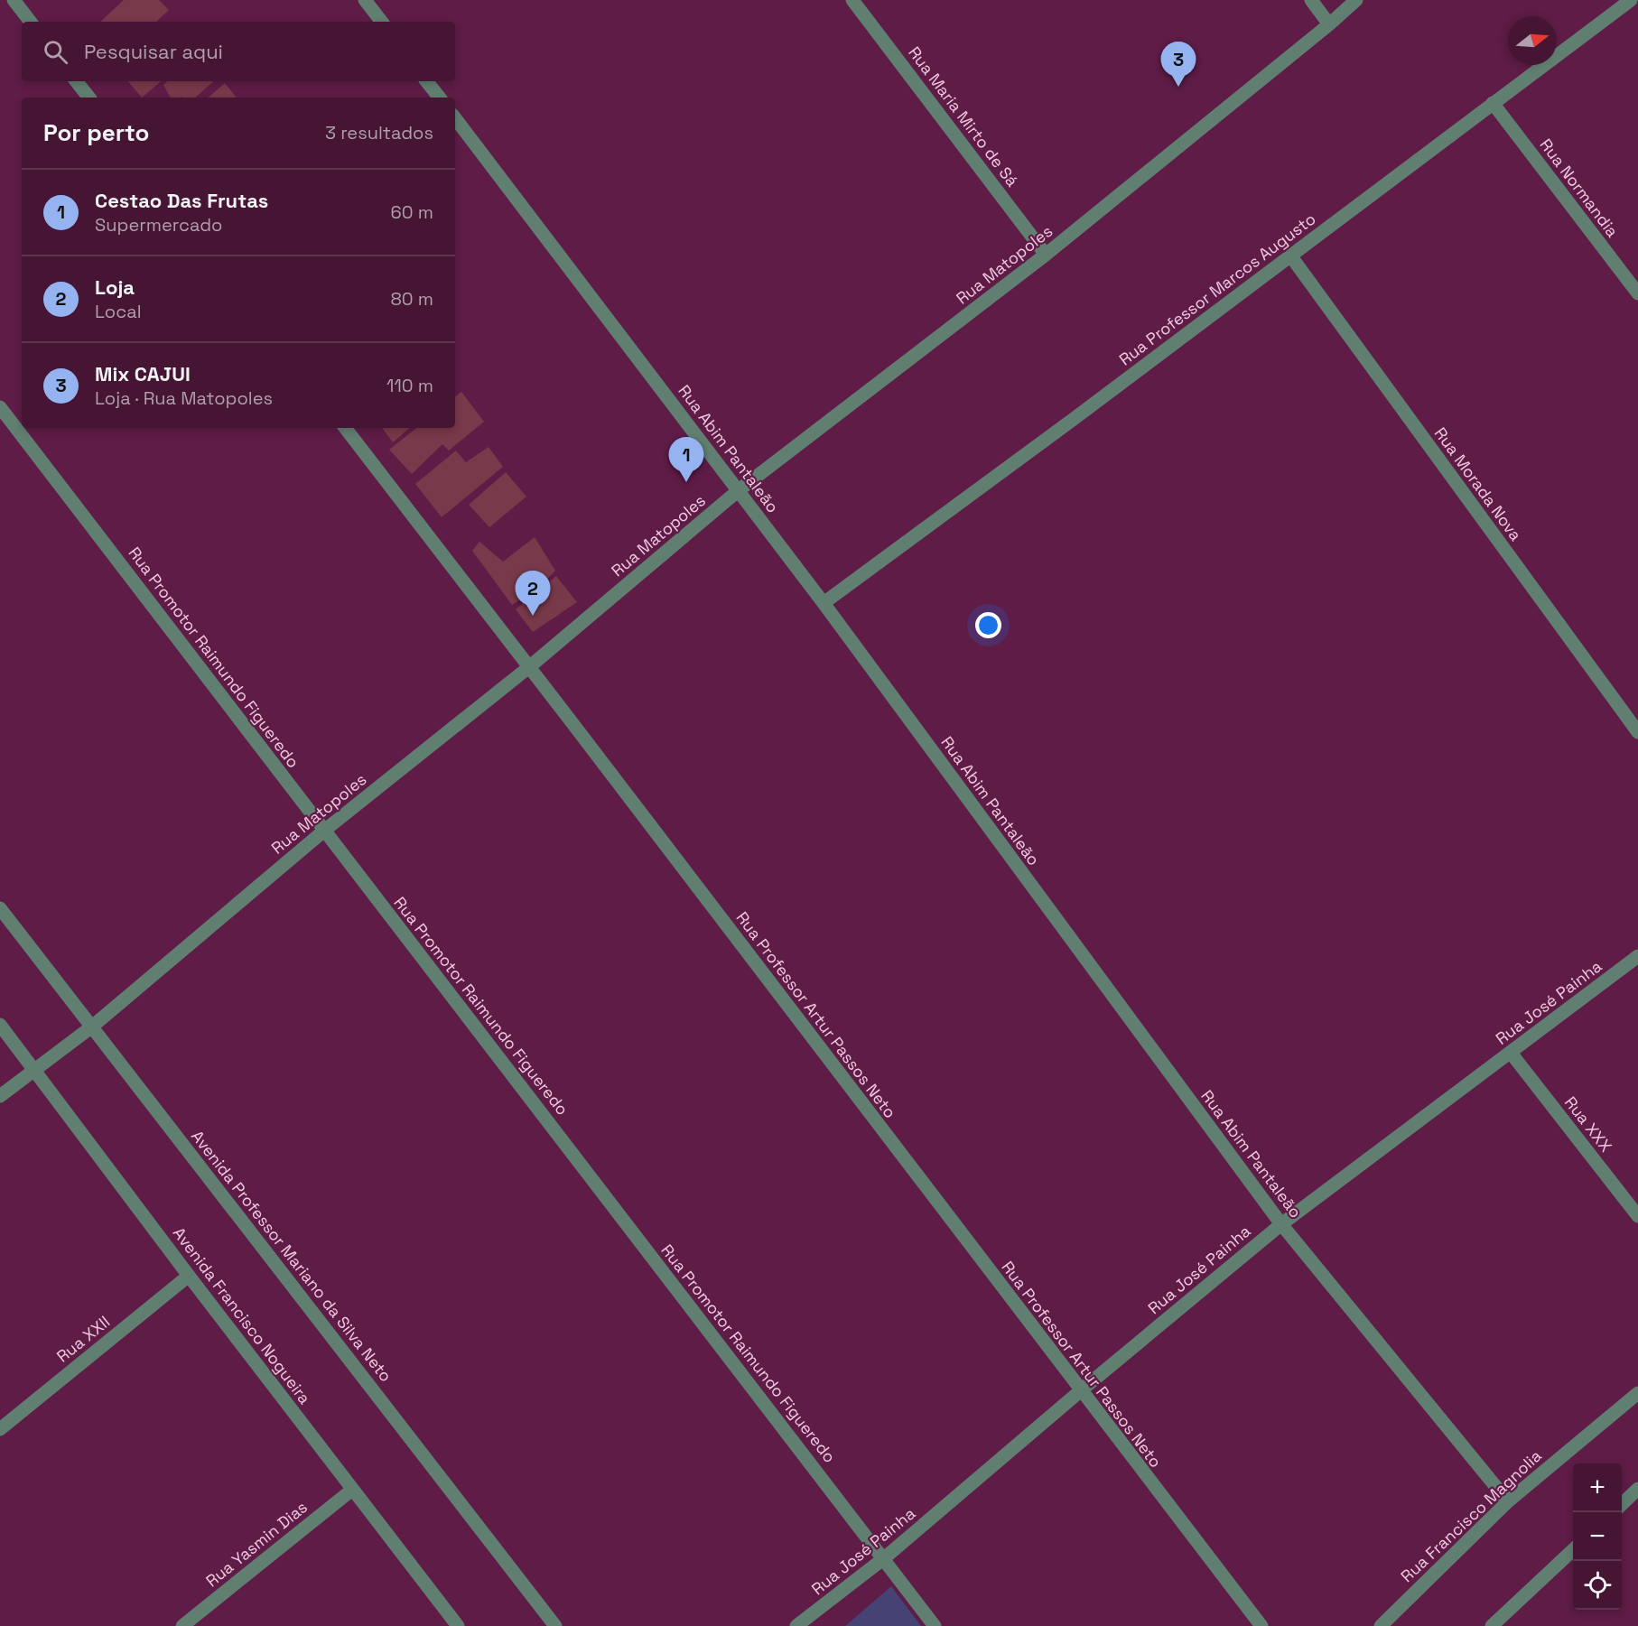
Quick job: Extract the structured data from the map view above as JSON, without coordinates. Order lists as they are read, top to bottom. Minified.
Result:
{"streets":{"street":["Rua Maria Mirto de Sá","Rua Normandia","Rua Matopoles","Rua Professor Marcos Augusto","Rua Abim Pantaleão","Rua Morada Nova","Rua Promotor Raimundo Figueredo","Rua José Painha","Rua Professor Artur Passos Neto","Rua XXX","Avenida Professor Mariano da Silva Neto","Avenida Francisco Nogueira","Rua XXII","Rua Francisco Magnolia","Rua Yasmin Dias"]},"crossings":[["Rua Maria Mirto de Sá","Rua Matopoles"],["Rua Normandia","Rua Professor Marcos Augusto"],["Rua Matopoles","Rua Abim Pantaleão"],["Rua Matopoles","Rua Promotor Raimundo Figueredo"],["Rua Matopoles","Rua Professor Artur Passos Neto"],["Rua Matopoles","Avenida Professor Mariano da Silva Neto"],["Rua Matopoles","Avenida Francisco Nogueira"],["Rua Professor Marcos Augusto","Rua Abim Pantaleão"],["Rua Professor Marcos Augusto","Rua Morada Nova"],["Rua Abim Pantaleão","Rua José Painha"],["Rua Abim Pantaleão","Rua Francisco Magnolia"],["Rua Promotor Raimundo Figueredo","Rua José Painha"],["Rua José Painha","Rua Professor Artur Passos Neto"],["Rua José Painha","Rua XXX"],["Avenida Francisco Nogueira","Rua XXII"],["Avenida Francisco Nogueira","Rua Yasmin Dias"]],"north":"right","page":{"search":"Pesquisar aqui","pins":["3","1","2"],"heading":["Por perto","3 resultados"],"list":[{"mark":"1","name":"Cestao Das Frutas","note":"Supermercado","value":"60 m"},{"mark":"2","name":"Loja","note":"Local","value":"80 m"},{"mark":"3","name":"Mix CAJUI","note":"Loja · Rua Matopoles","value":"110 m"}],"map_buttons":["+","−"]}}
